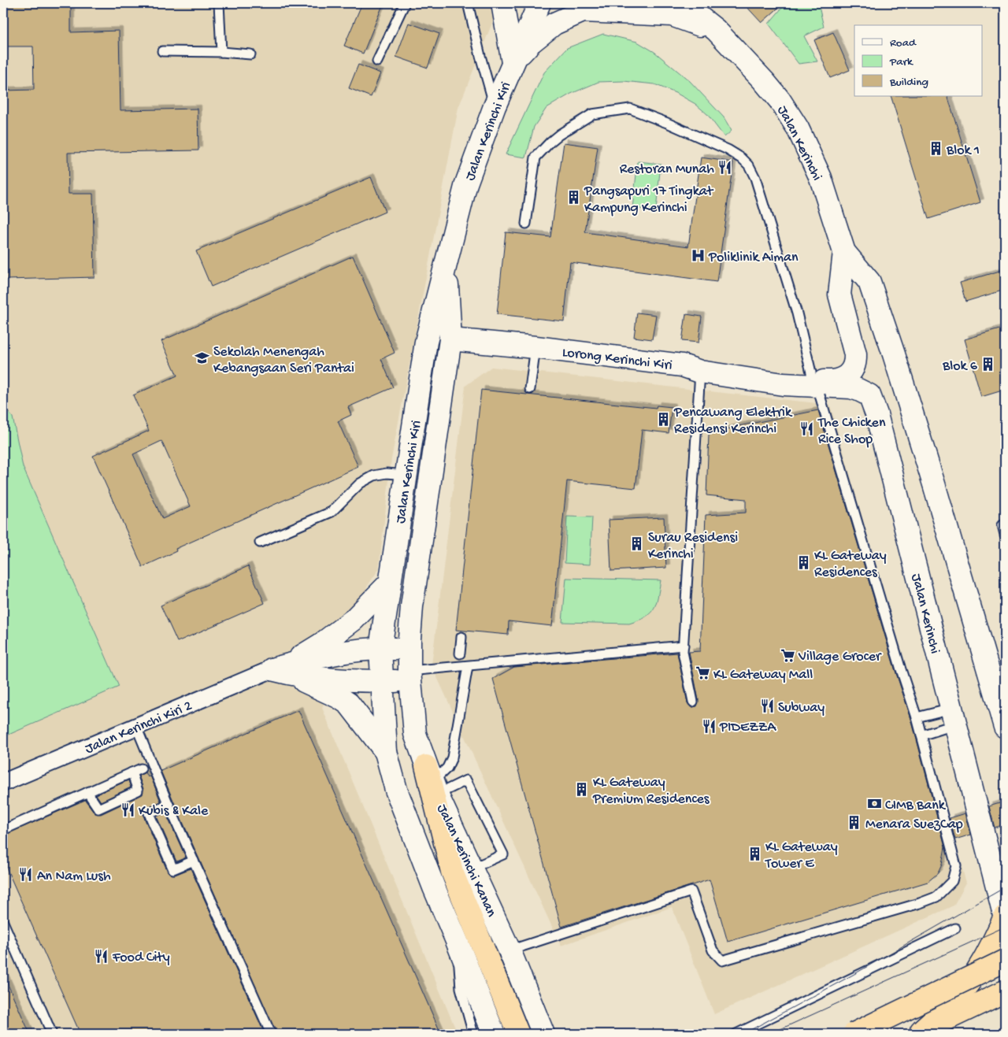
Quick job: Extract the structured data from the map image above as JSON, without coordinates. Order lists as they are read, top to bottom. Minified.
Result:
{"streets":{"main road":["Jalan Kerinchi Kiri","Jalan Kerinchi","Lorong Kerinchi Kiri","Jalan Kerinchi Kanan"],"street":["Jalan Kerinchi Kiri 2"]},"crossings":[["Jalan Kerinchi Kiri","Jalan Kerinchi"],["Jalan Kerinchi Kiri","Lorong Kerinchi Kiri"],["Jalan Kerinchi Kiri","Jalan Kerinchi Kanan"],["Jalan Kerinchi","Lorong Kerinchi Kiri"]],"places":{"building":["Blok 1","Pangsapuri 17 Tingkat Kampung Kerinchi","Blok 6","Pencawang Elektrik Residensi Kerinchi","Surau Residensi Kerinchi","KL Gateway Residences","KL Gateway Premium Residences","Menara SuezCap","KL Gateway Tower E"],"restaurant":["Restoran Munah","The Chicken Rice Shop","Subway","PIDEZZA","Kubis & Kale","An Nam Lush","Food City"],"hospital":["Poliklinik Aiman"],"school or university":["Sekolah Menengah Kebangsaan Seri Pantai"],"supermarket":["Village Grocer","KL Gateway Mall"],"bank":["CIMB Bank"]},"legend":["Road","Park","Building"]}
